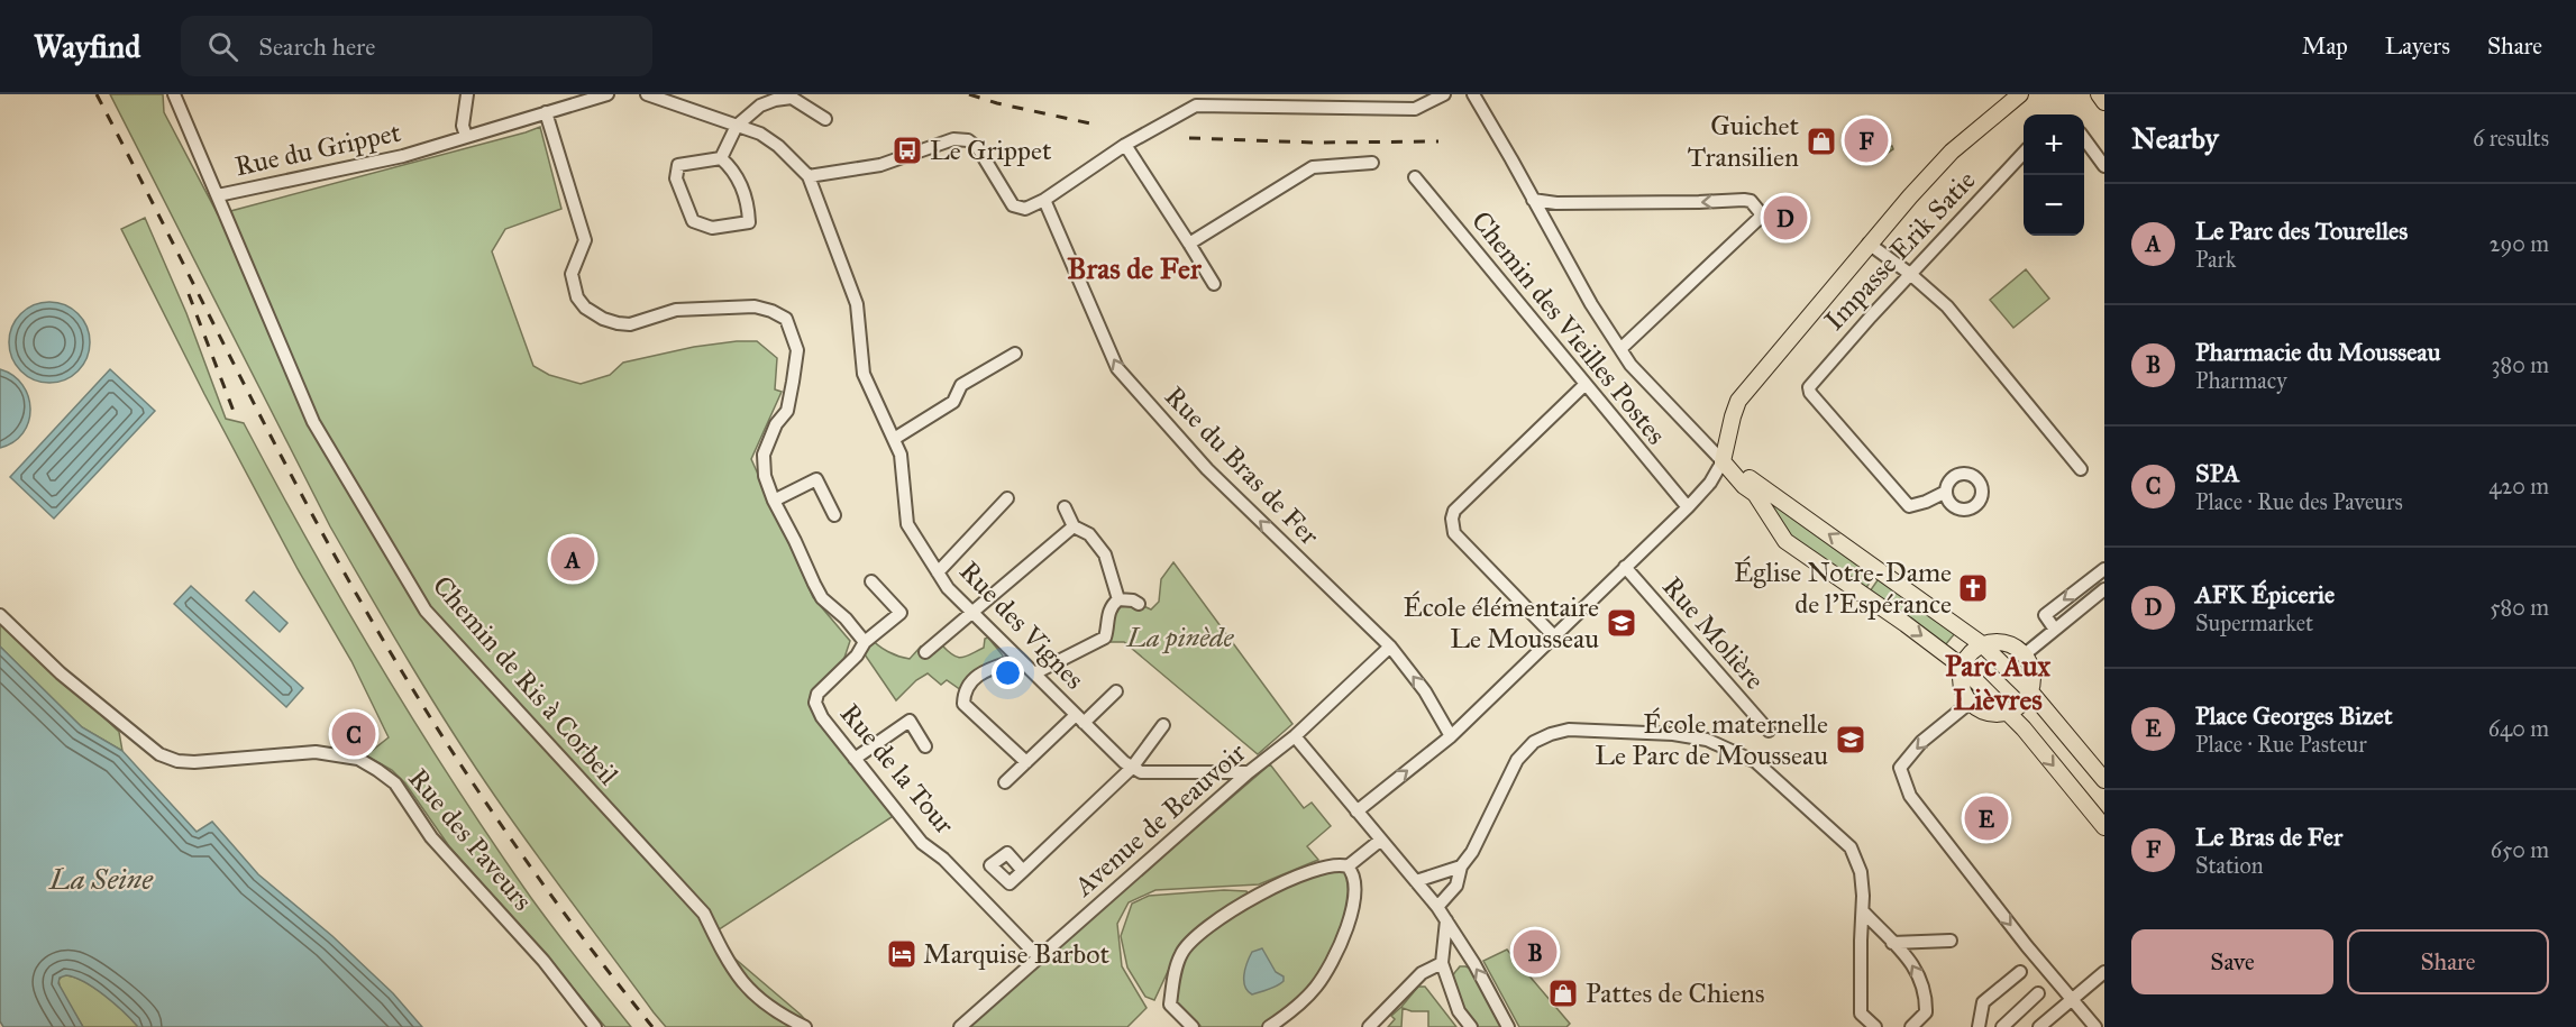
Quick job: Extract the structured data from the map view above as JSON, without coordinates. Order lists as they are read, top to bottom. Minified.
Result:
{"streets":{"street":["Rue du Grippet","Impasse Erik Satie","Chemin des Vieilles Postes","Rue du Bras de Fer","Rue des Vignes","Rue Molière","Chemin de Ris à Corbeil","Rue de la Tour","Avenue de Beauvoir","Rue des Paveurs"]},"crossings":[["Rue du Grippet","Chemin de Ris à Corbeil"],["Rue du Bras de Fer","Avenue de Beauvoir"],["Rue de la Tour","Avenue de Beauvoir"]],"one_way":["Rue du Bras de Fer"],"districts":["Bras de Fer","Parc Aux Lièvres"],"water":["La Seine"],"parks":["La pinède"],"places":{"shop":["Guichet Transilien","Pattes de Chiens"],"bus stop":["Le Grippet"],"church":["Église Notre-Dame de l'Espérance"],"school or university":["École élémentaire Le Mousseau","École maternelle Le Parc de Mousseau"],"hotel":["Marquise Barbot"]},"page":{"header":"Wayfind","search":"Search here","nav":["Map","Layers","Share"],"heading":["Nearby","6 results"],"map_buttons":["+","−"],"pins":["F","D","A","C","E","B"],"list":[{"mark":"A","name":"Le Parc des Tourelles","note":"Park","value":"290 m"},{"mark":"B","name":"Pharmacie du Mousseau","note":"Pharmacy","value":"380 m"},{"mark":"C","name":"SPA","note":"Place · Rue des Paveurs","value":"420 m"},{"mark":"D","name":"AFK Épicerie","note":"Supermarket","value":"580 m"},{"mark":"E","name":"Place Georges Bizet","note":"Place · Rue Pasteur","value":"640 m"},{"mark":"F","name":"Le Bras de Fer","note":"Station","value":"650 m"}],"buttons":["Save","Share"]}}
